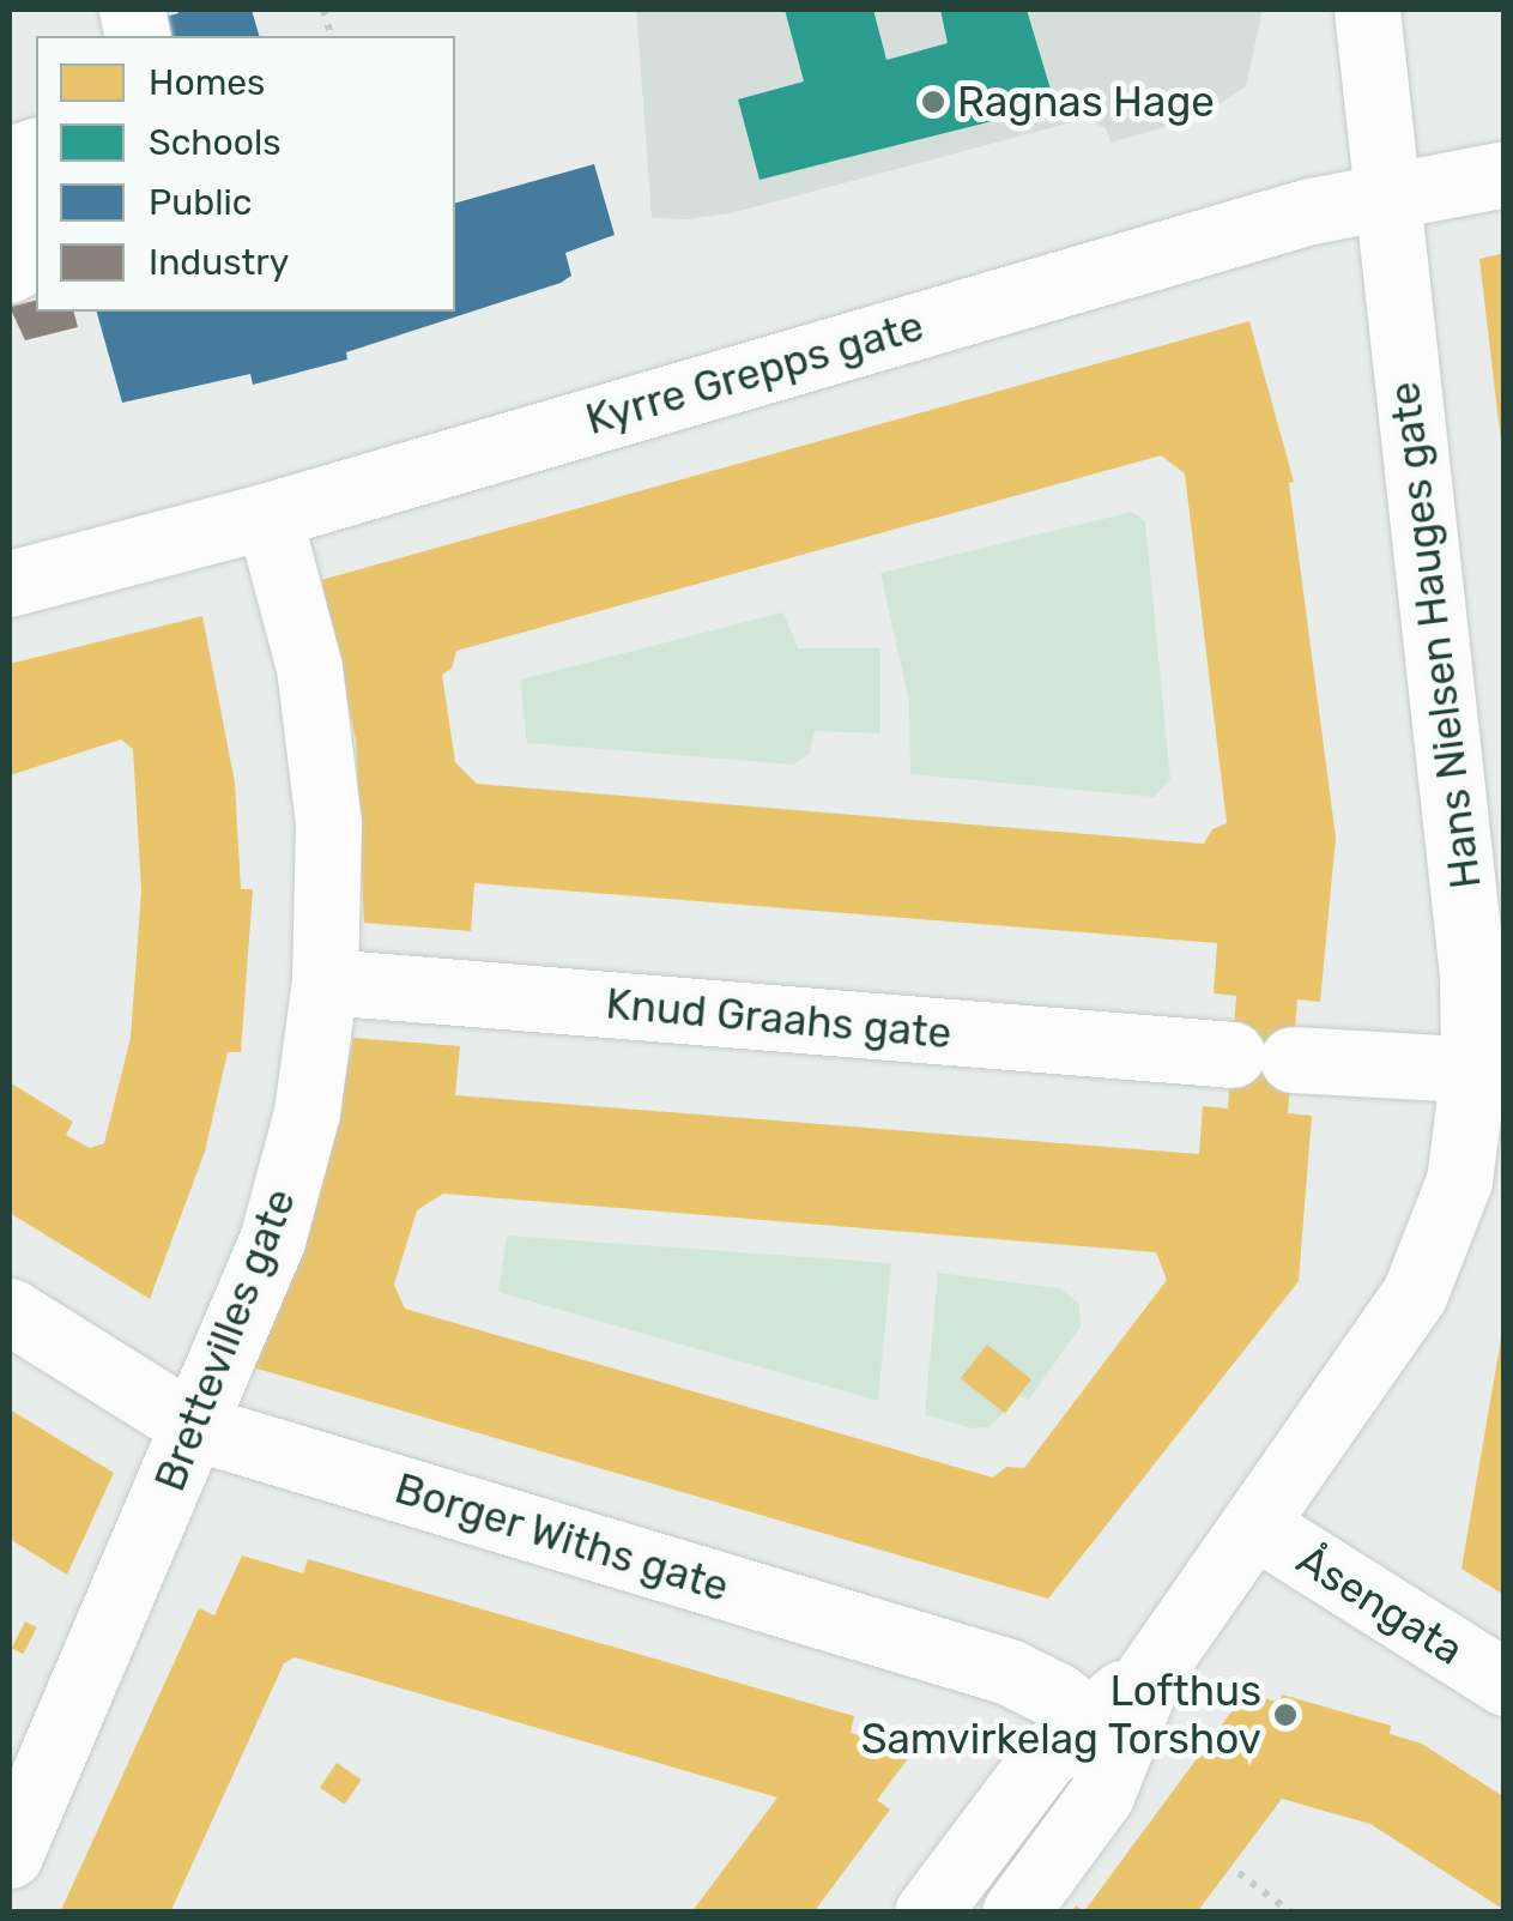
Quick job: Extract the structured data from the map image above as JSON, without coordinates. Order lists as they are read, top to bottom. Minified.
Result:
{"streets":{"street":["Kyrre Grepps gate","Hans Nielsen Hauges gate","Knud Graahs gate","Brettevilles gate","Borger Withs gate","Åsengata"]},"crossings":[["Kyrre Grepps gate","Hans Nielsen Hauges gate"],["Kyrre Grepps gate","Brettevilles gate"],["Hans Nielsen Hauges gate","Knud Graahs gate"],["Hans Nielsen Hauges gate","Borger Withs gate"],["Hans Nielsen Hauges gate","Åsengata"],["Knud Graahs gate","Brettevilles gate"],["Brettevilles gate","Borger Withs gate"]],"places":["Ragnas Hage","Lofthus Samvirkelag Torshov"],"legend":["Homes","Schools","Public","Industry"]}
